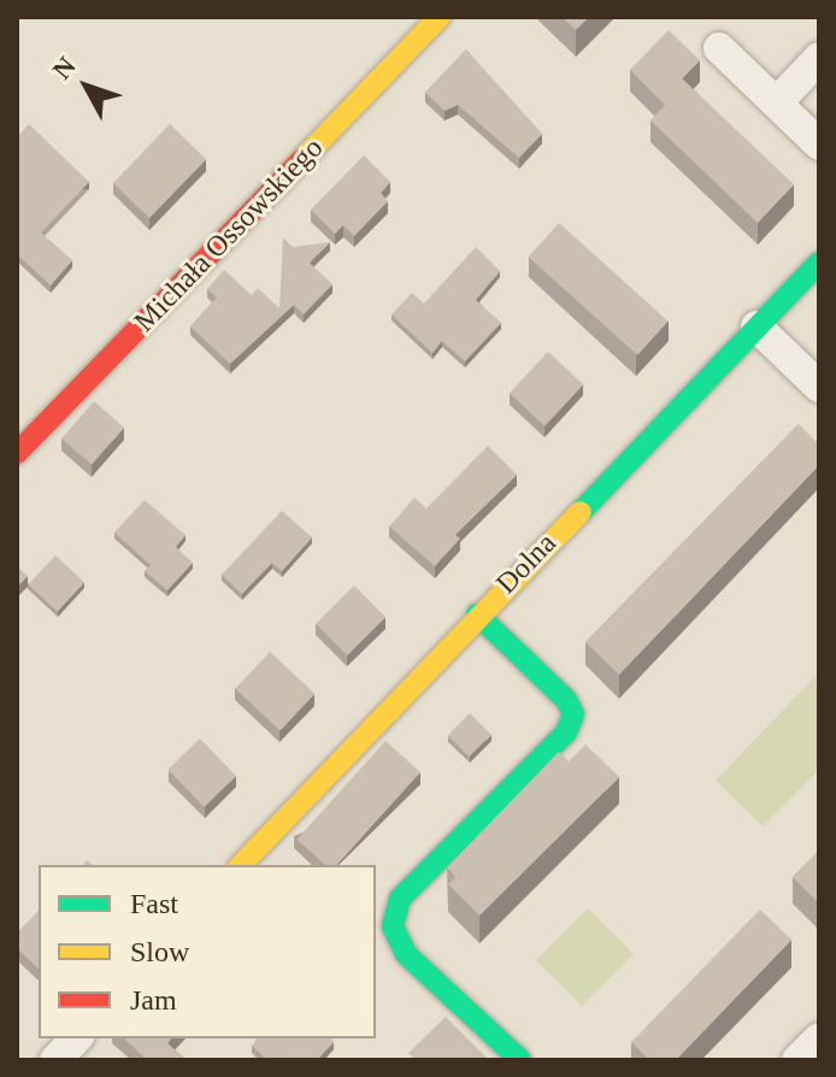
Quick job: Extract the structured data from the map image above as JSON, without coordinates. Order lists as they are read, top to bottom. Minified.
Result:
{"streets":{"street":["Michała Ossowskiego","Dolna"]},"legend":["Fast","Slow","Jam"],"north":"top left"}
